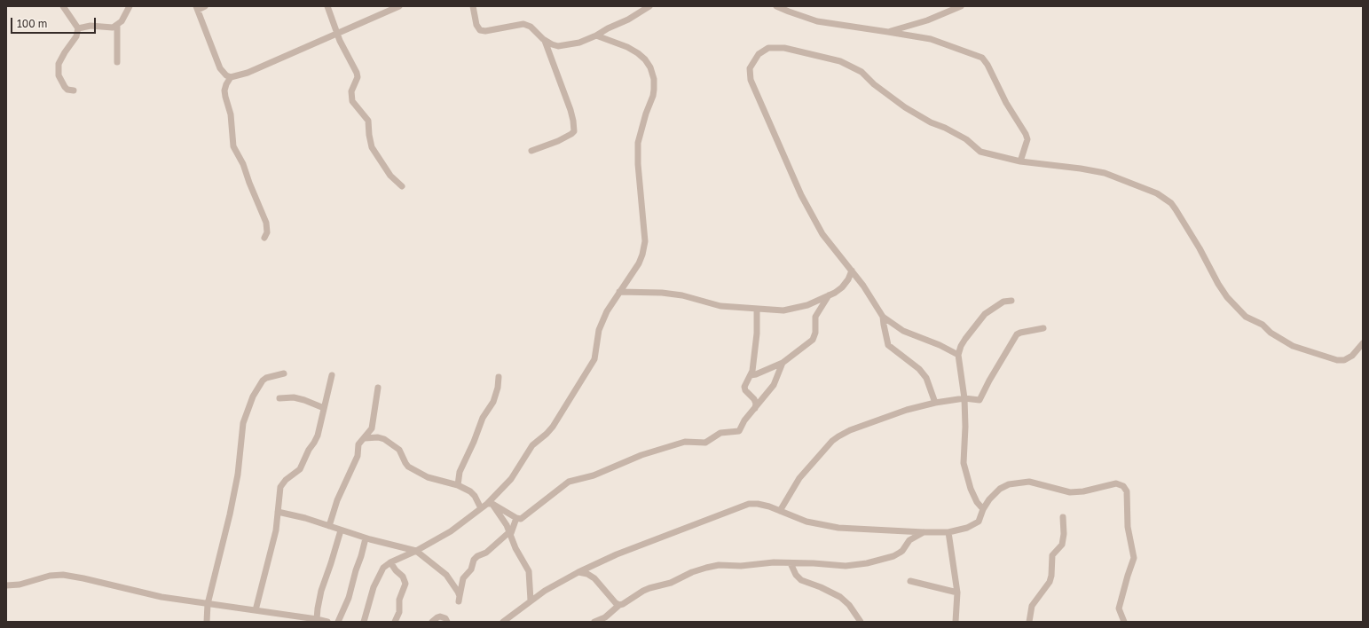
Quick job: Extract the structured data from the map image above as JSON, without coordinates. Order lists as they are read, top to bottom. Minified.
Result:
{"scale_bar":"100 m"}
